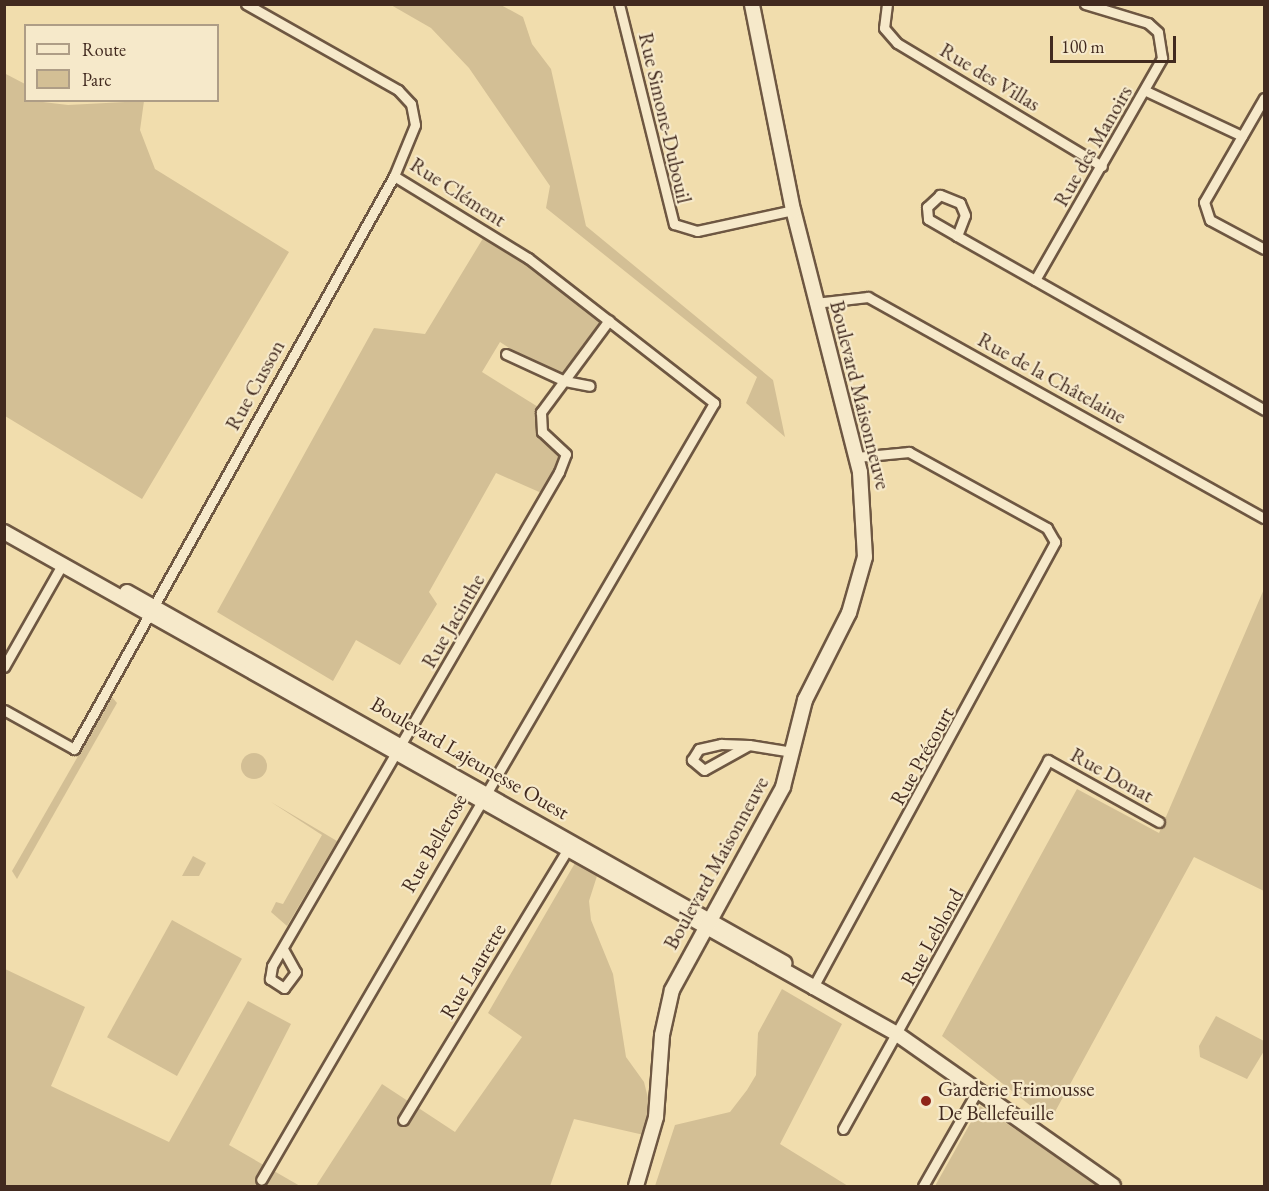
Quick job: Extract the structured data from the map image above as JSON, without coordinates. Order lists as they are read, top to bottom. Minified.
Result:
{"streets":{"street":["Rue des Villas","Rue Simone-Dubouil","Rue des Manoirs","Rue Clément","Rue de la Châtelaine","Rue Cusson","Boulevard Maisonneuve","Rue Jacinthe","Rue Précourt","Boulevard Lajeunesse Ouest","Rue Donat","Rue Bellerose","Rue Leblond","Rue Laurette"]},"crossings":[["Rue des Villas","Rue des Manoirs"],["Rue Simone-Dubouil","Boulevard Maisonneuve"],["Rue Clément","Rue Cusson"],["Rue Clément","Rue Jacinthe"],["Rue Clément","Rue Bellerose"],["Rue de la Châtelaine","Boulevard Maisonneuve"],["Rue Cusson","Boulevard Lajeunesse Ouest"],["Boulevard Maisonneuve","Rue Précourt"],["Boulevard Maisonneuve","Boulevard Lajeunesse Ouest"],["Rue Jacinthe","Boulevard Lajeunesse Ouest"],["Rue Précourt","Boulevard Lajeunesse Ouest"],["Boulevard Lajeunesse Ouest","Rue Bellerose"],["Boulevard Lajeunesse Ouest","Rue Leblond"],["Boulevard Lajeunesse Ouest","Rue Laurette"],["Rue Donat","Rue Leblond"]],"places":["Garderie Frimousse De Bellefeuille"],"legend":["Route","Parc"],"scale_bar":"100 m"}
